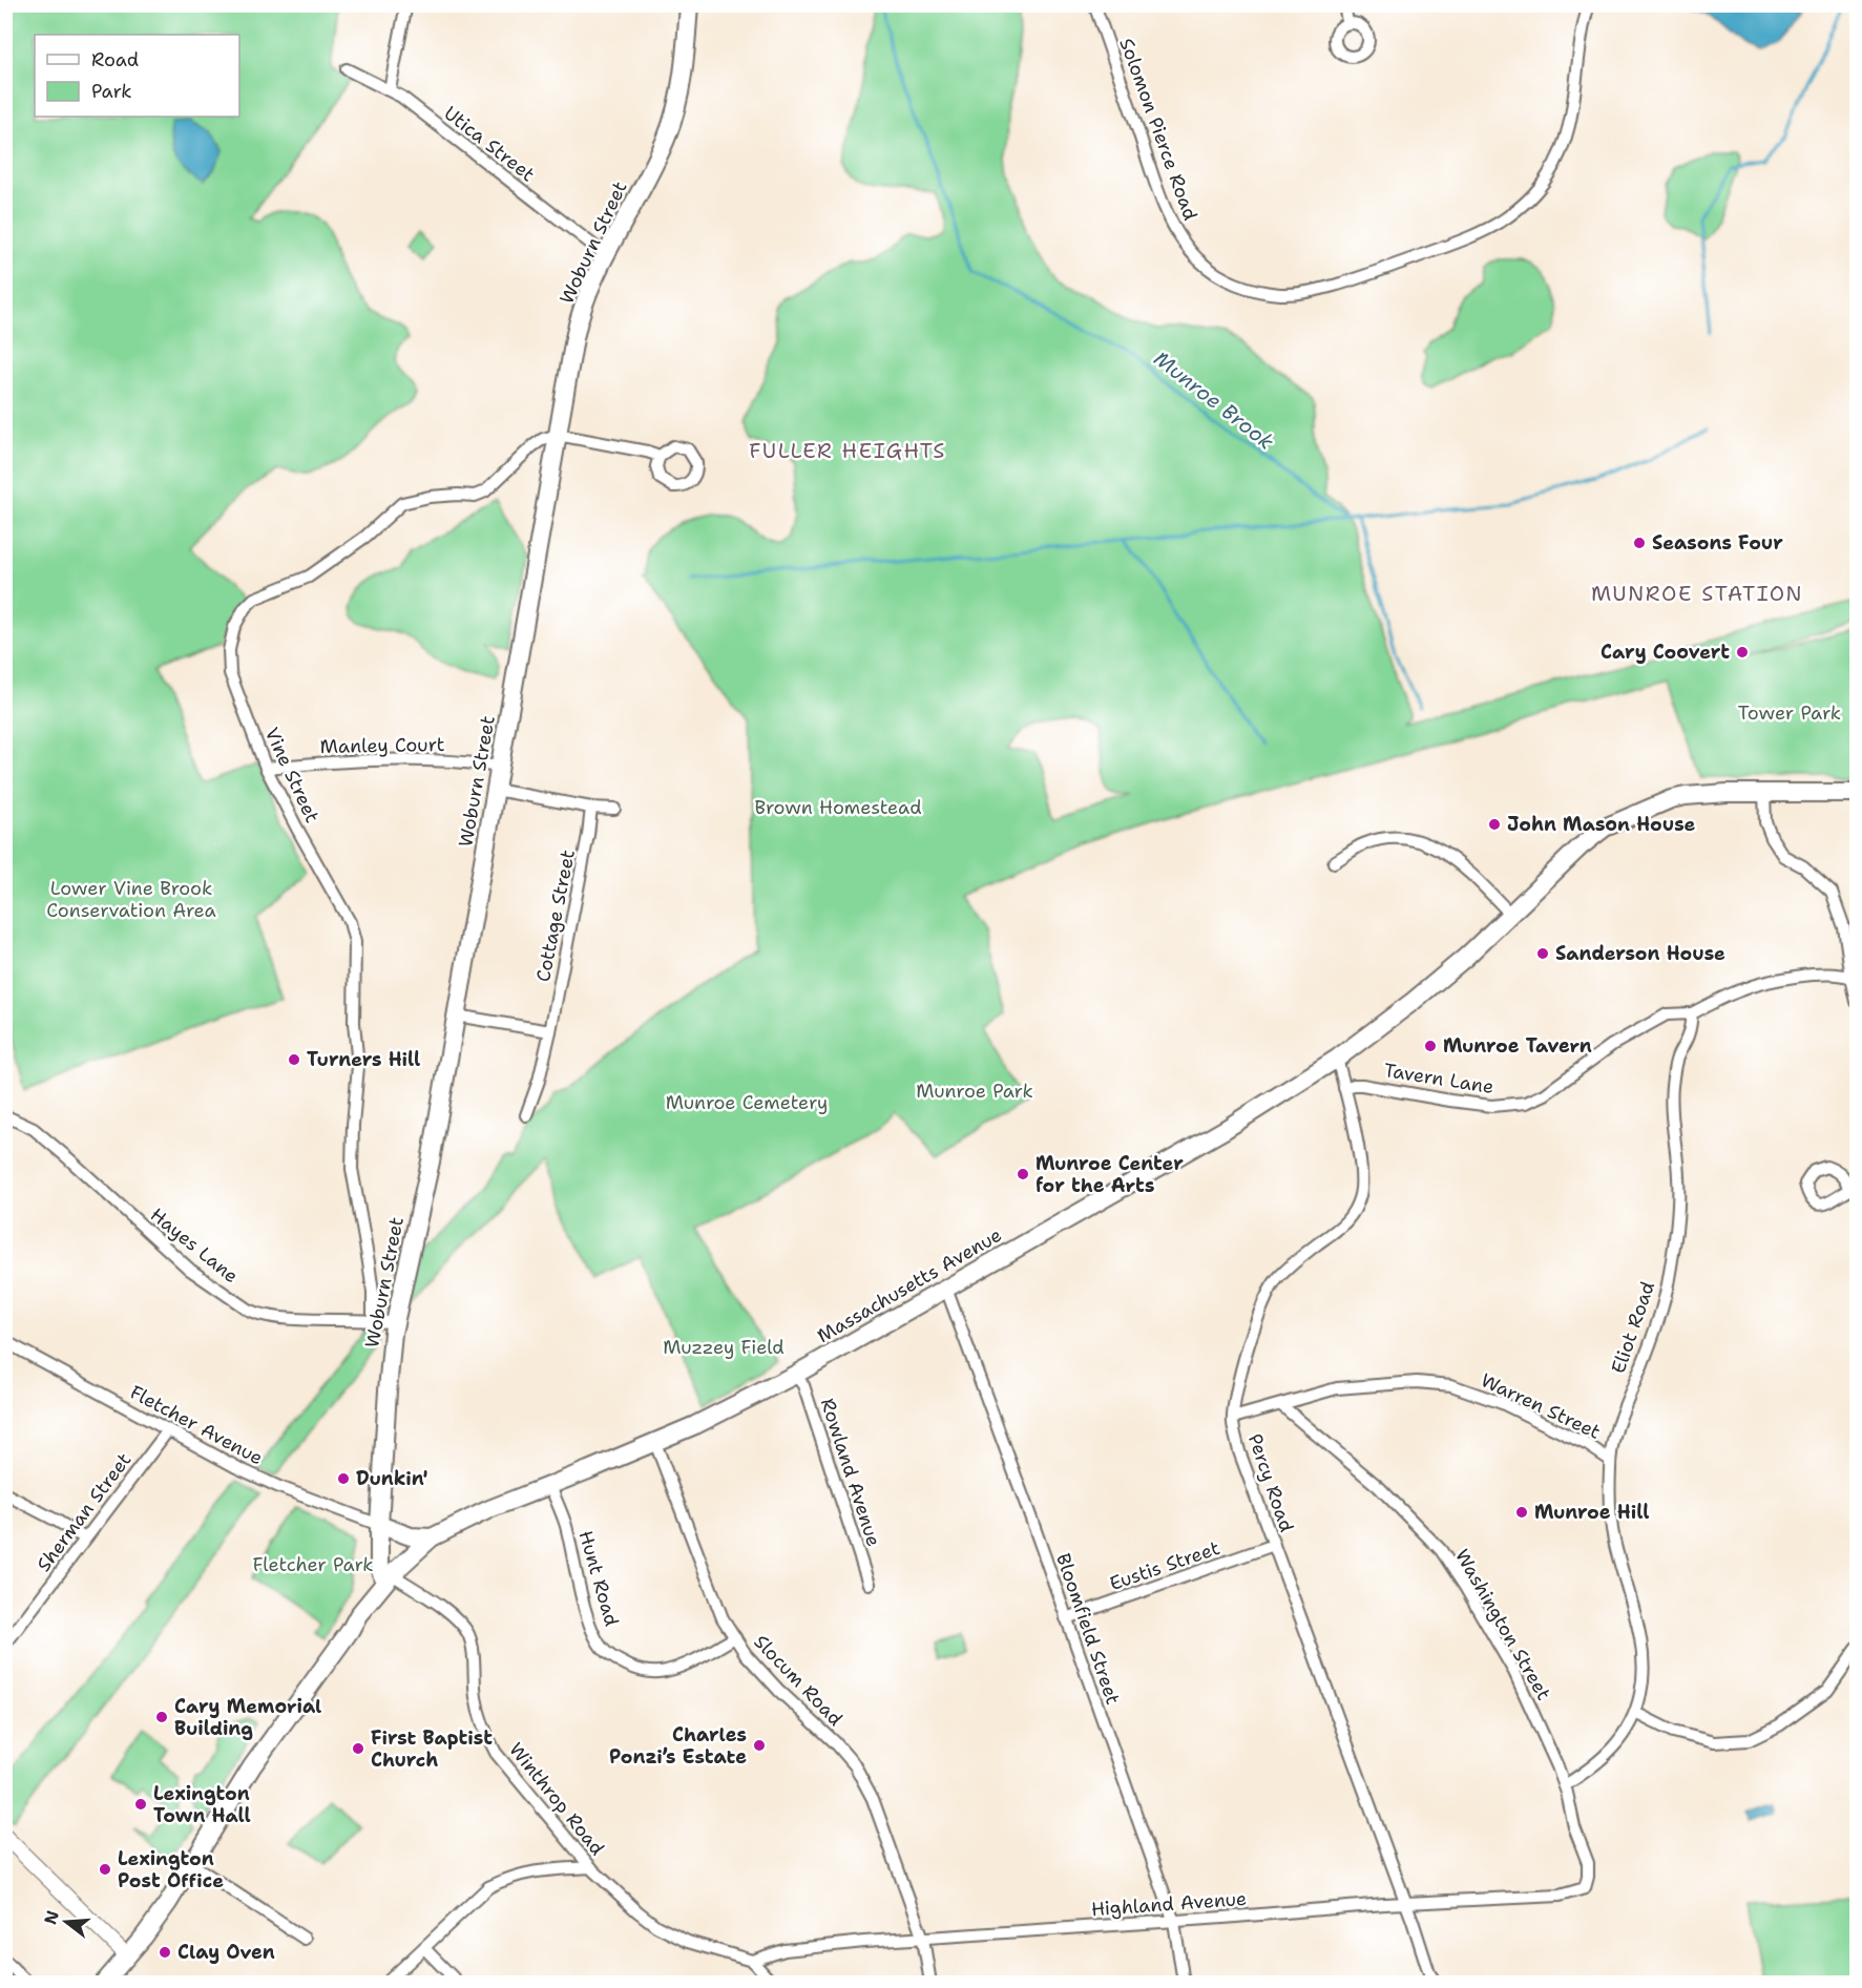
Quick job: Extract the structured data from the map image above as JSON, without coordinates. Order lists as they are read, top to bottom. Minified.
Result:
{"streets":{"main road":["Woburn Street","Massachusetts Avenue"],"street":["Solomon Pierce Road","Utica Street","Manley Court","Vine Street","Cottage Street","Tavern Lane","Hayes Lane","Eliot Road","Warren Street","Fletcher Avenue","Rowland Avenue","Percy Road","Sherman Street","Eustis Street","Hunt Road","Washington Street","Bloomfield Street","Slocum Road","Winthrop Road","Highland Avenue"]},"crossings":[["Utica Street","Woburn Street"],["Woburn Street","Manley Court"],["Woburn Street","Vine Street"],["Woburn Street","Hayes Lane"],["Woburn Street","Massachusetts Avenue"],["Woburn Street","Fletcher Avenue"],["Woburn Street","Winthrop Road"],["Manley Court","Vine Street"],["Vine Street","Hayes Lane"],["Tavern Lane","Eliot Road"],["Tavern Lane","Percy Road"],["Massachusetts Avenue","Rowland Avenue"],["Massachusetts Avenue","Percy Road"],["Massachusetts Avenue","Hunt Road"],["Massachusetts Avenue","Bloomfield Street"],["Massachusetts Avenue","Slocum Road"],["Massachusetts Avenue","Winthrop Road"],["Eliot Road","Warren Street"],["Eliot Road","Washington Street"],["Warren Street","Percy Road"],["Warren Street","Washington Street"],["Fletcher Avenue","Sherman Street"],["Percy Road","Eustis Street"],["Percy Road","Highland Avenue"],["Eustis Street","Bloomfield Street"],["Hunt Road","Slocum Road"],["Washington Street","Highland Avenue"],["Bloomfield Street","Highland Avenue"],["Slocum Road","Highland Avenue"],["Winthrop Road","Highland Avenue"]],"districts":["FULLER HEIGHTS","MUNROE STATION"],"water":["Munroe Brook"],"parks":["Tower Park","Brown Homestead","Lower Vine Brook Conservation Area","Munroe Park","Munroe Cemetery","Muzzey Field","Fletcher Park"],"places":["Seasons Four","Cary Coovert","John Mason House","Sanderson House","Munroe Tavern","Turners Hill","Munroe Center for the Arts","Dunkin'","Munroe Hill","Cary Memorial Building","Charles Ponzi’s Estate","First Baptist Church","Lexington Town Hall","Lexington Post Office","Clay Oven"],"legend":["Road","Park"],"north":"left"}
